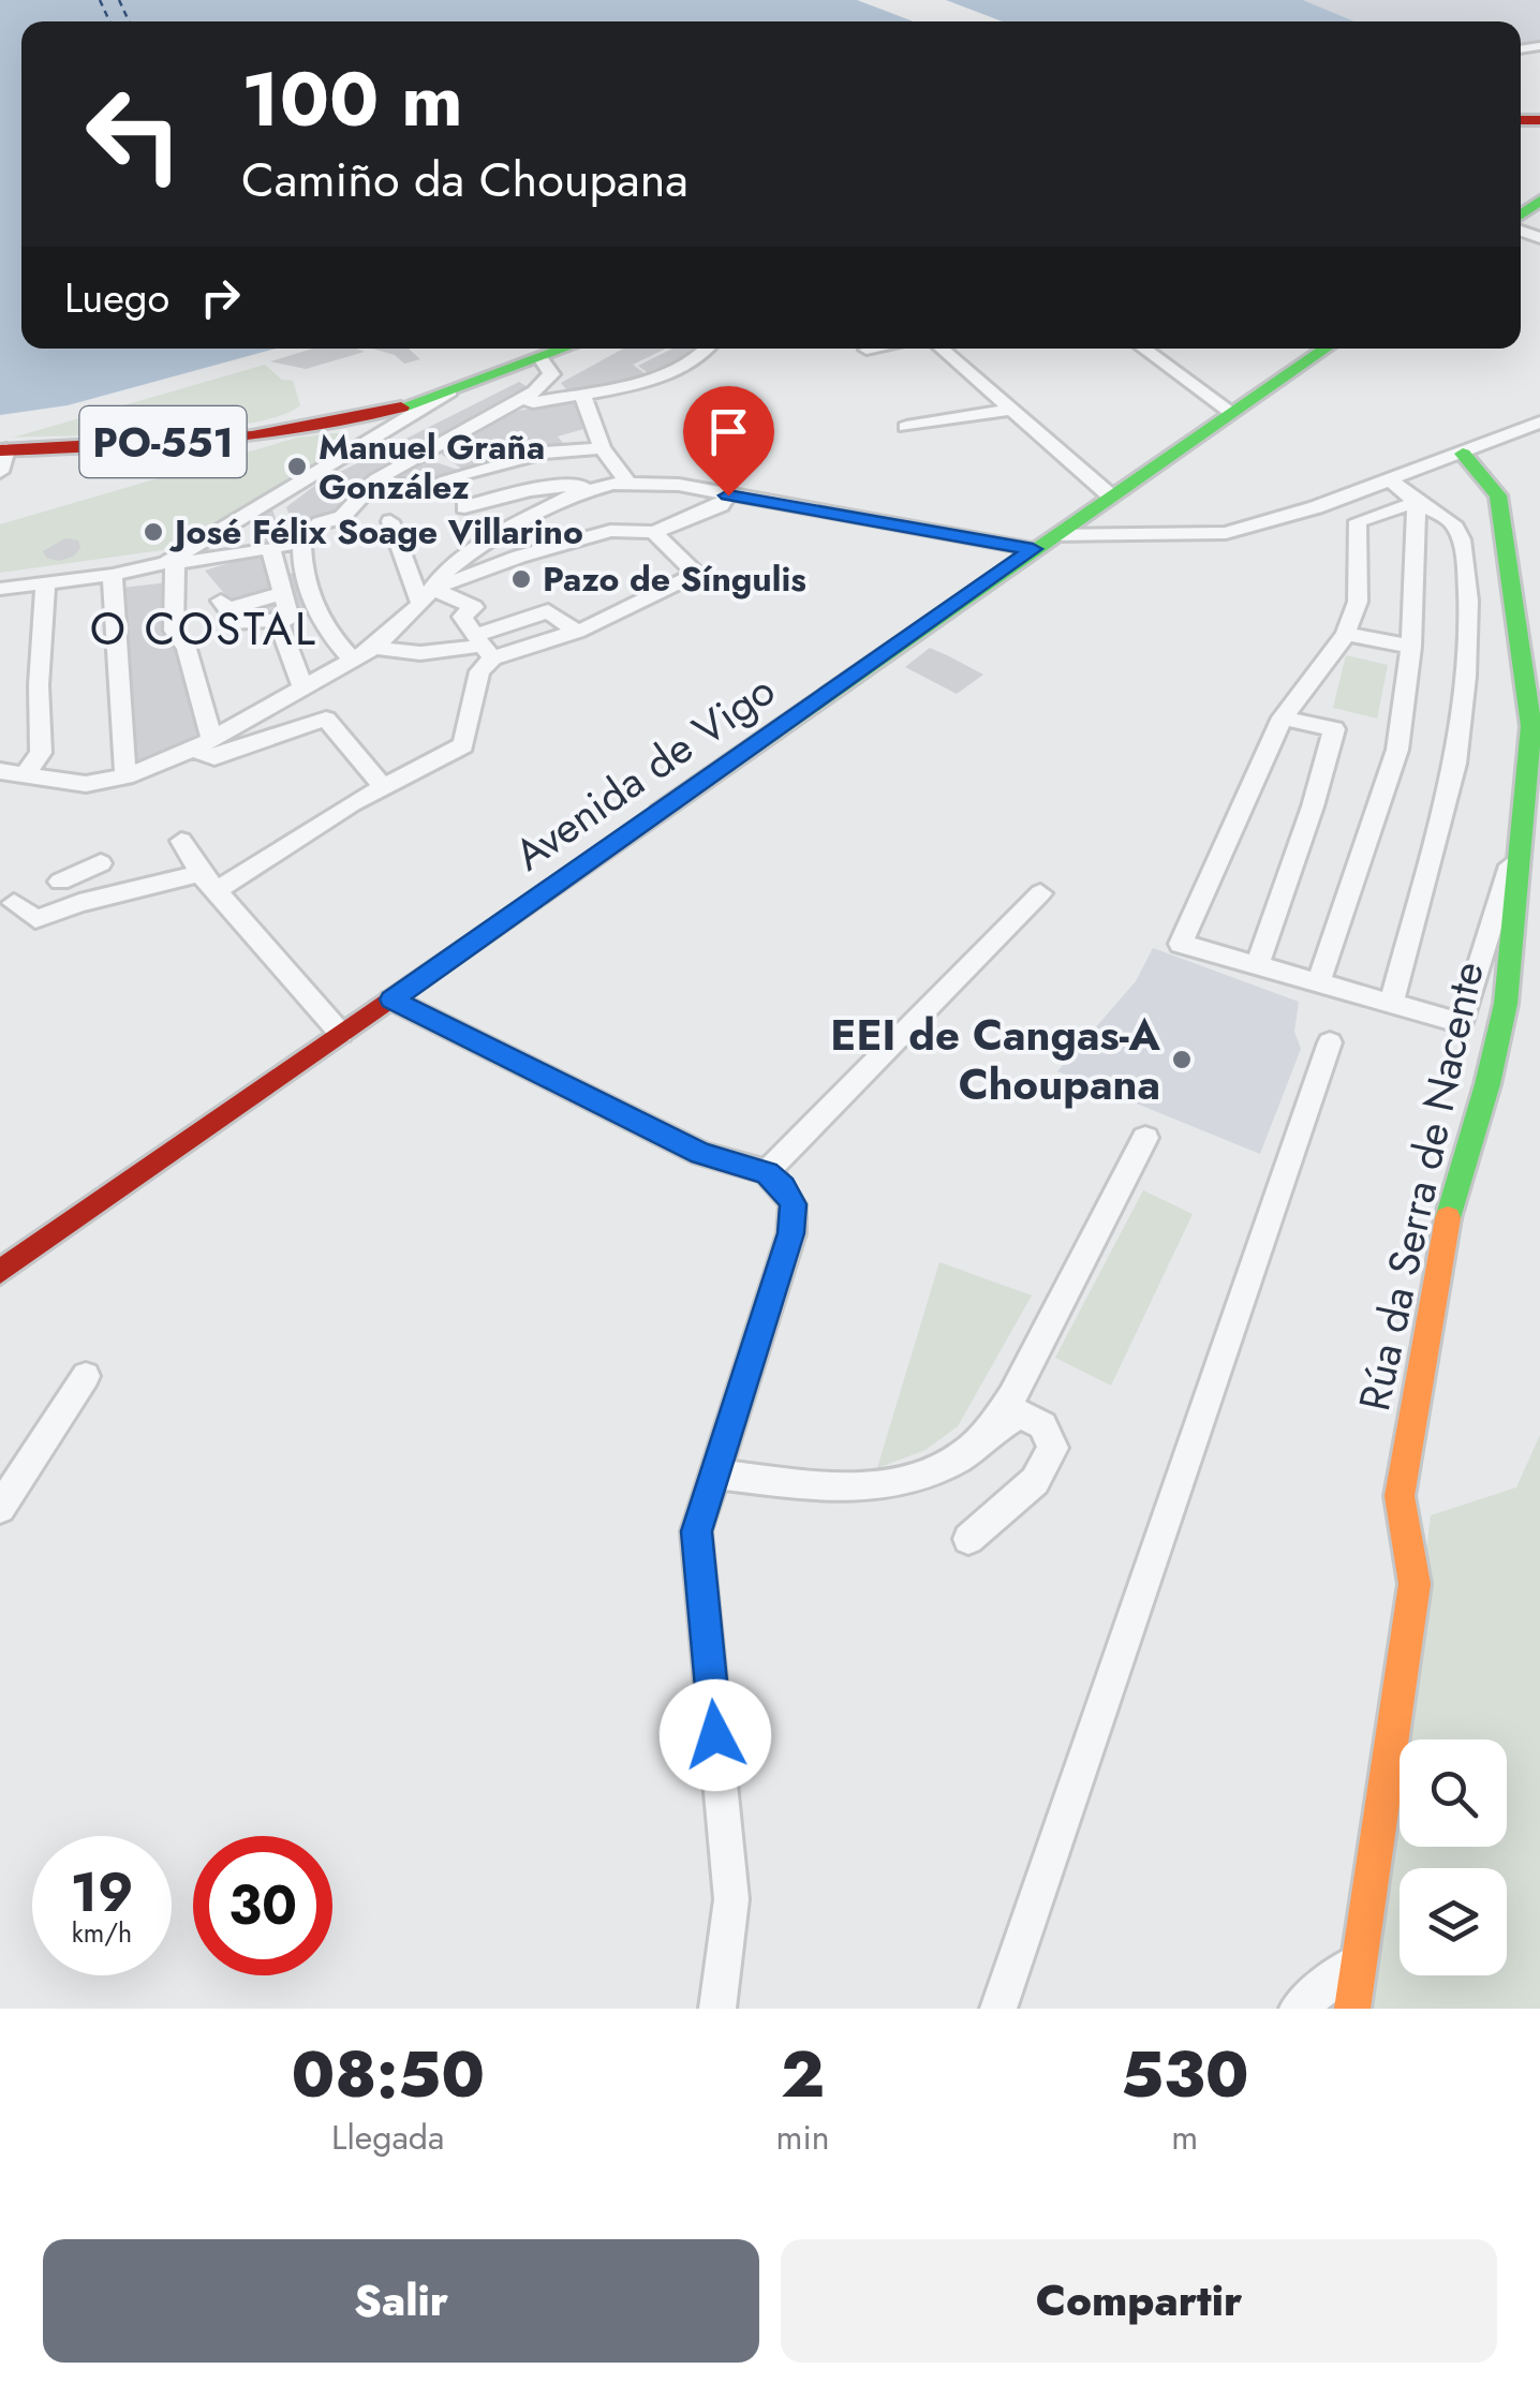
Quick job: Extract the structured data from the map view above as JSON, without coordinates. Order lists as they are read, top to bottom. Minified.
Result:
{"streets":{"main road":["PO-551","Avenida de Vigo","Rúa da Serra de Nacente"]},"districts":["O COSTAL"],"places":["Manuel Graña González","José Félix Soage Villarino","Pazo de Síngulis","EEI de Cangas-A Choupana"],"page":{"turn":["100 m","Camiño da Choupana"],"then":"Luego","speed":"19 km/h","limit":"30","eta":["08:50","Llegada","2","min","530","m"],"buttons":["Salir","Compartir"]}}
